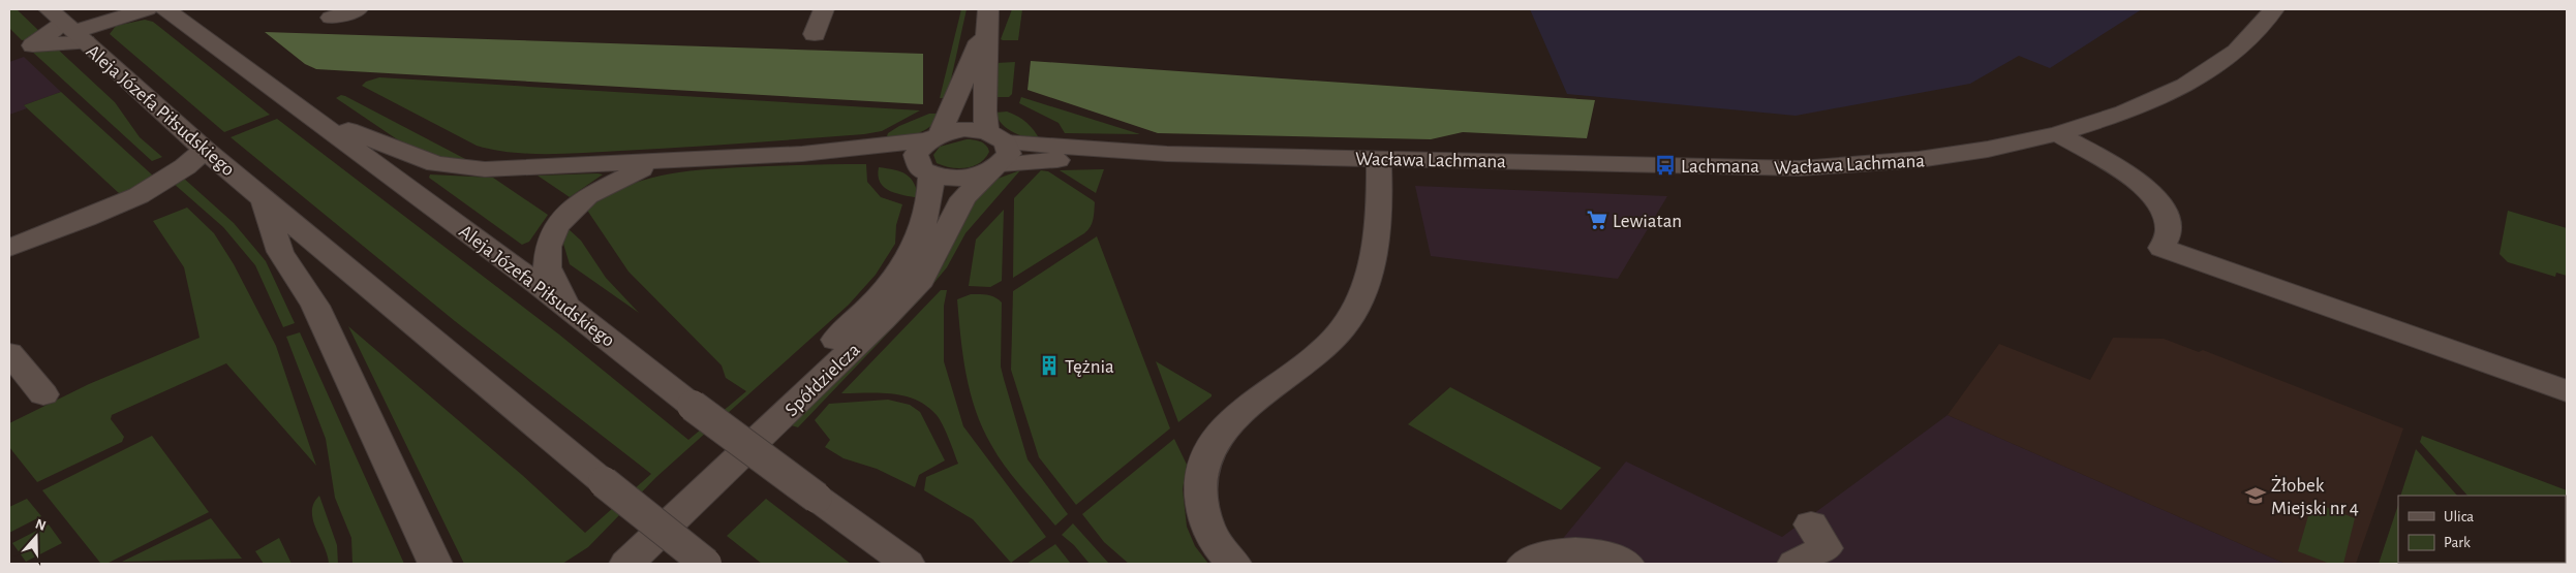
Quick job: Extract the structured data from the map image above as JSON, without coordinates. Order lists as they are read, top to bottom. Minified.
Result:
{"streets":{"street":["Aleja Józefa Piłsudskiego","Wacława Lachmana","Spółdzielcza"]},"crossings":[["Wacława Lachmana","Spółdzielcza"]],"places":{"bus stop":["Lachmana"],"supermarket":["Lewiatan"],"building":["Tężnia"],"school or university":["Żłobek Miejski nr 4"]},"legend":["Ulica","Park"],"north":"top"}
